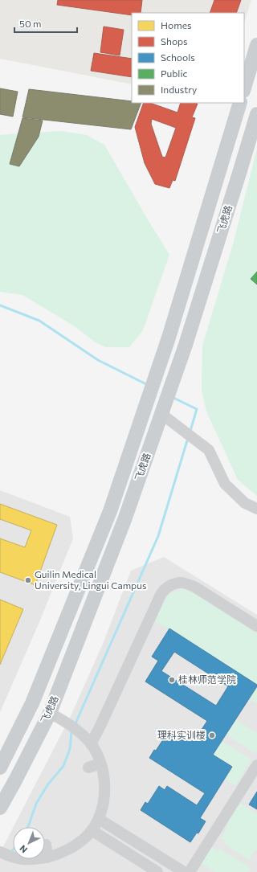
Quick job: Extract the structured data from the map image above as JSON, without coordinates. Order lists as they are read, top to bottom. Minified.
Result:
{"streets":{"main road":["飞虎路"]},"places":["Guilin Medical University, Lingui Campus","桂林师范学院","理科实训楼"],"legend":["Homes","Shops","Schools","Public","Industry"],"scale_bar":"50 m","north":"bottom left"}
